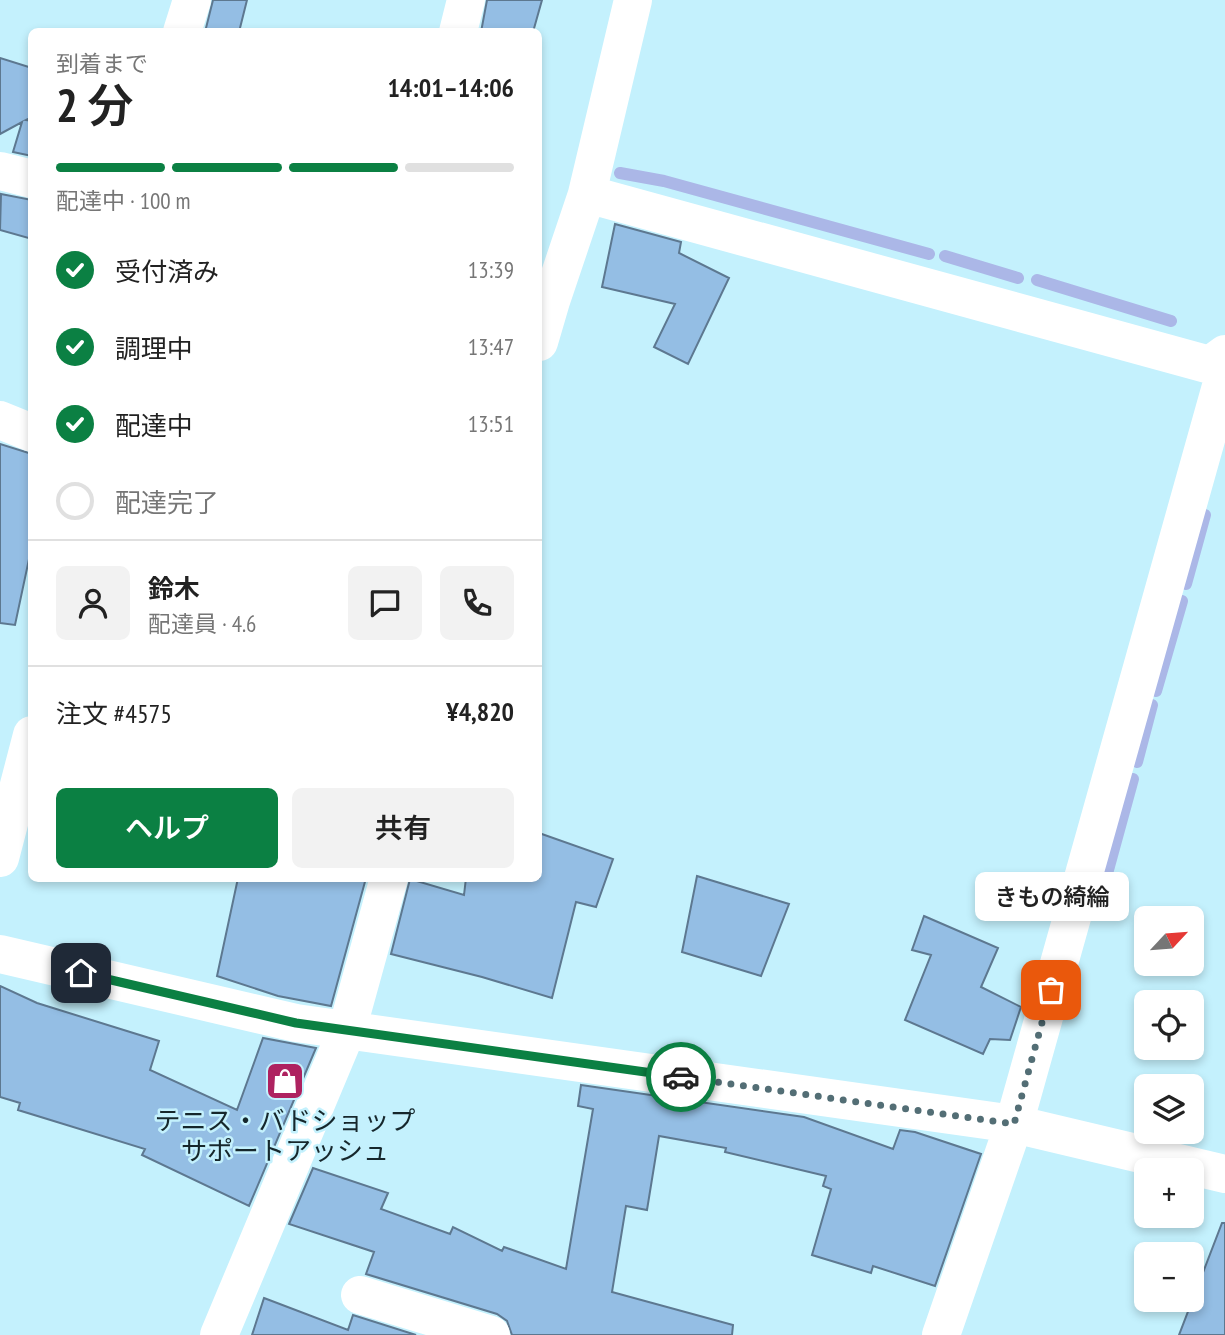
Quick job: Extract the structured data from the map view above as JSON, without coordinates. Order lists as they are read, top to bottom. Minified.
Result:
{"places":{"other":["きもの綺綸"],"shop":["テニス・バドショップ サポートアッシュ"]},"north":"top right","page":{"heading":["2 分","到着まで","14:01–14:06"],"panel":["鈴木","配達員 · 4.6","注文 #4575","¥4,820"],"bar":"配達中 · 100 m","list":[["受付済み","13:39"],["調理中","13:47"],["配達中","13:51"],"配達完了"],"buttons":["ヘルプ","共有"],"bubble":"きもの綺綸","map_buttons":["+","−"]}}
